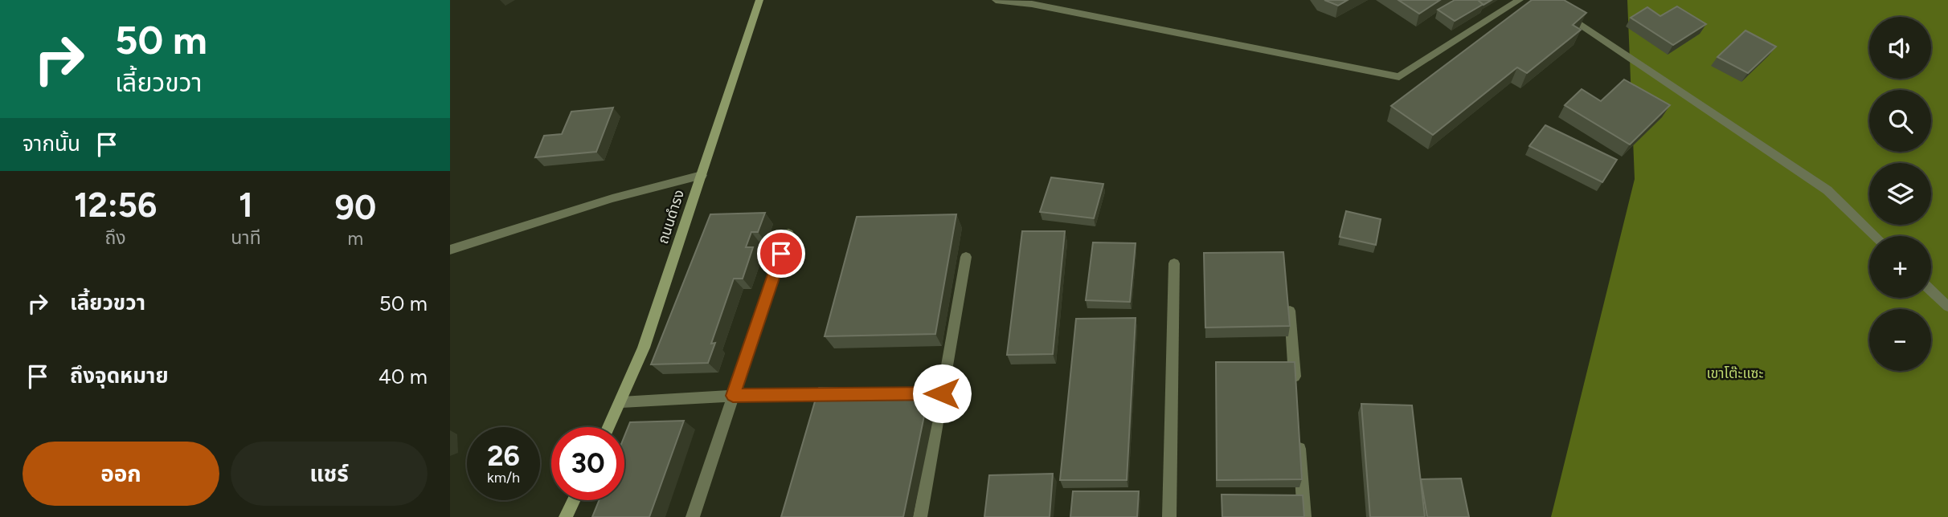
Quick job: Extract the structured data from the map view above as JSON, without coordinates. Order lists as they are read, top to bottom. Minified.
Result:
{"streets":{"street":["ถนนดำรง"]},"parks":["เขาโต๊ะแซะ"],"page":{"turn":["50 m","เลี้ยวขวา"],"map_buttons":["+","−"],"then":"จากนั้น","eta":["12:56","ถึง","1","นาที","90","m"],"list":[{"name":"เลี้ยวขวา","value":"50 m"},{"name":"ถึงจุดหมาย","value":"40 m"}],"speed":"26 km/h","limit":"30","buttons":["ออก","แชร์"]}}
